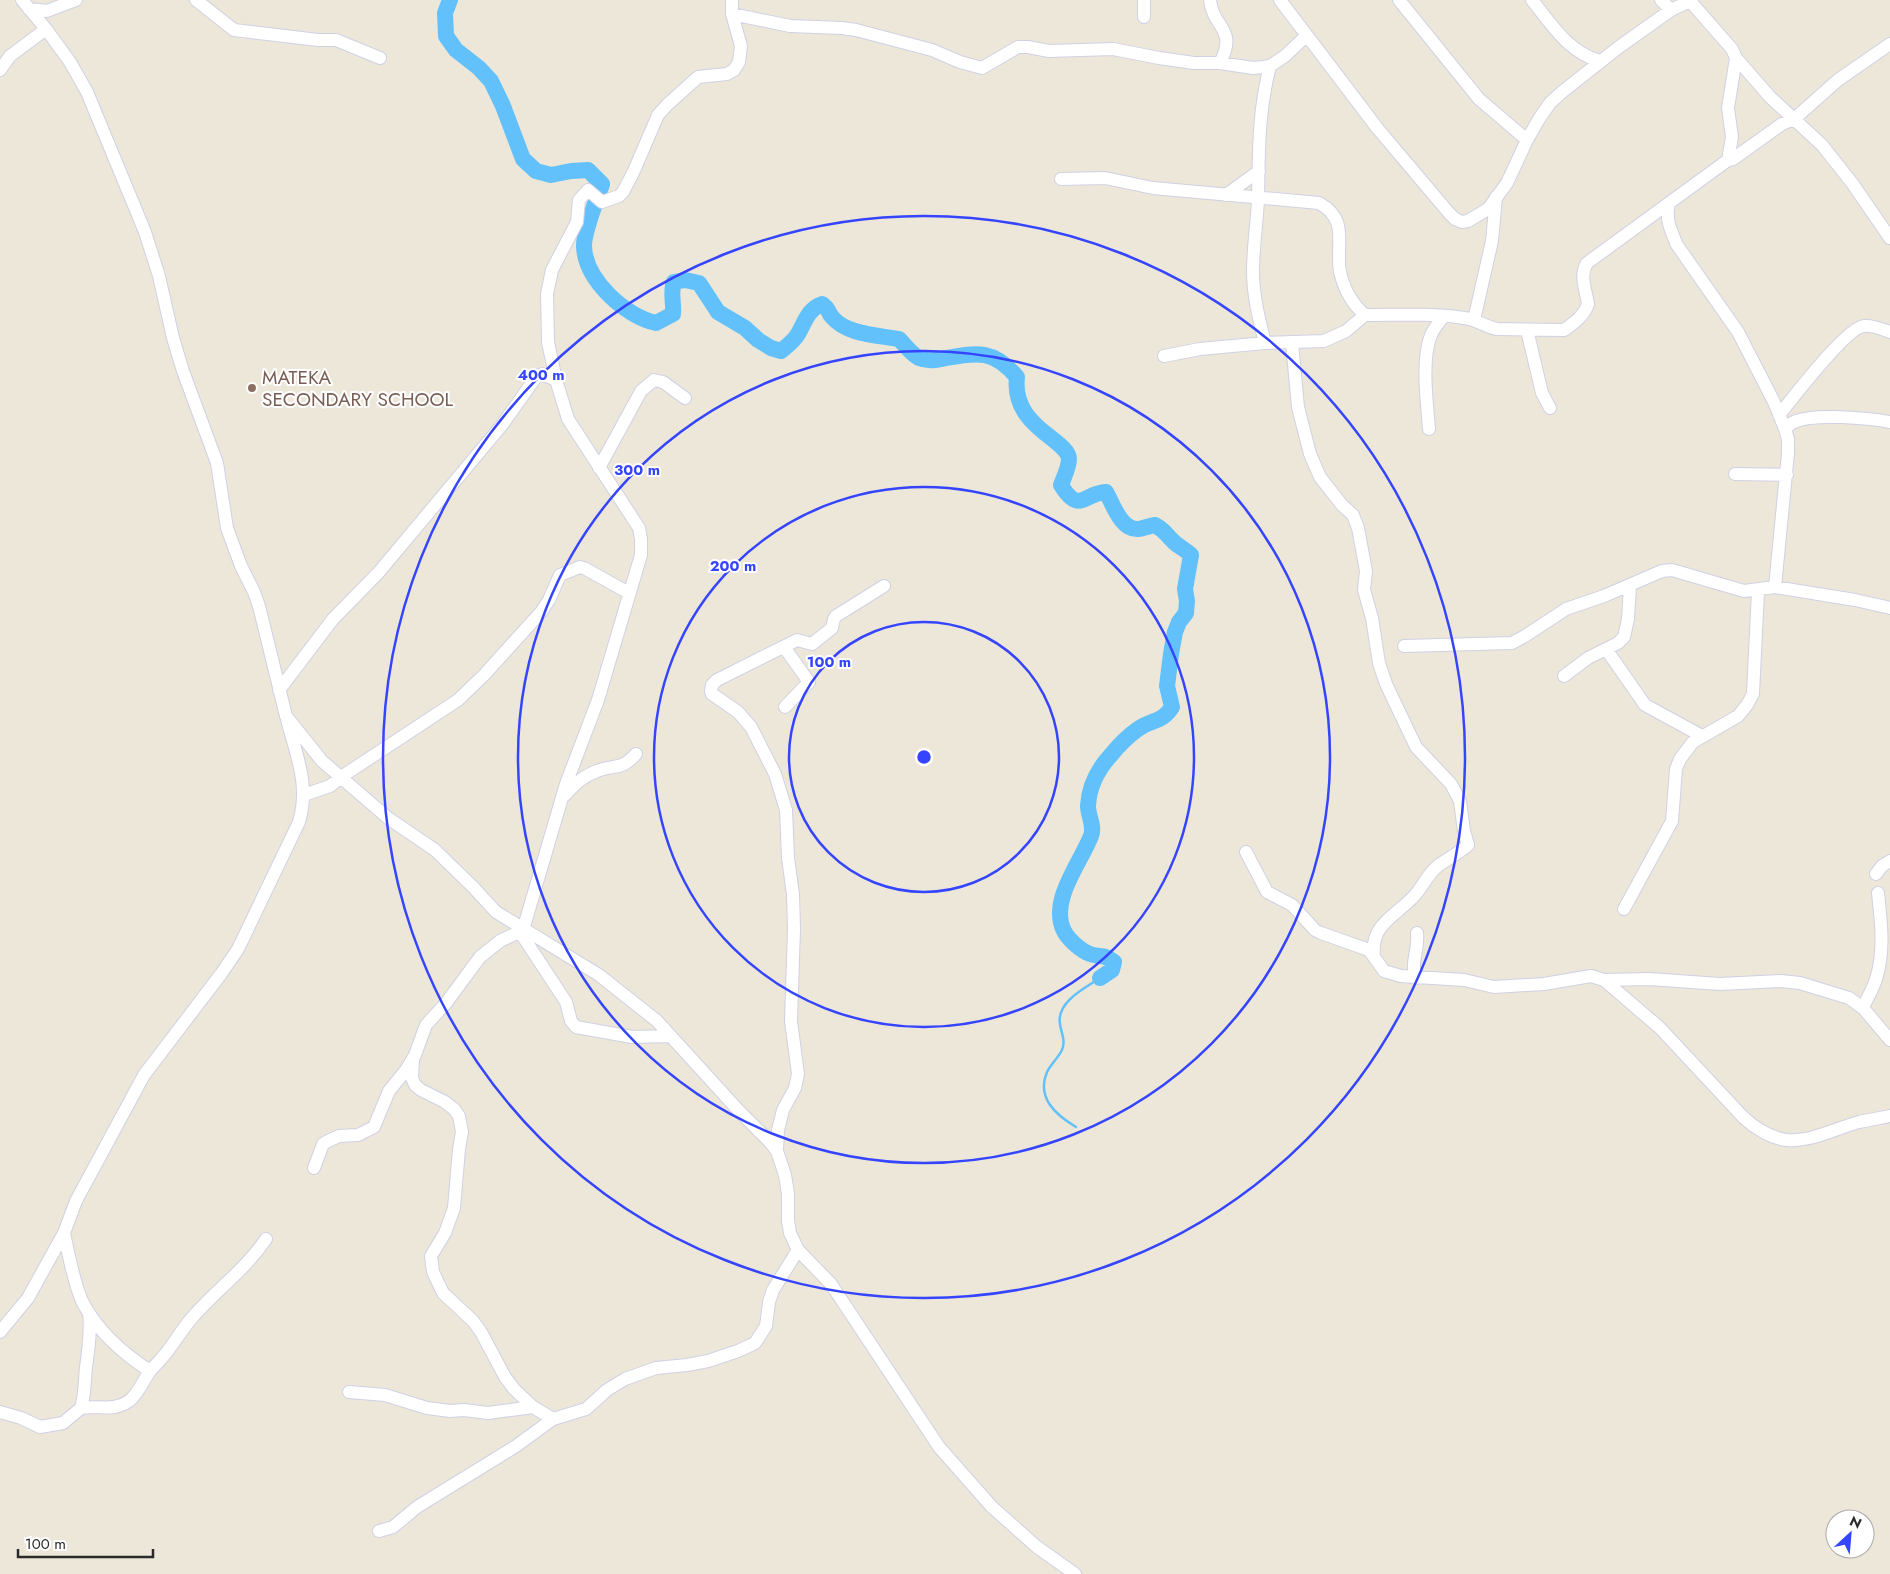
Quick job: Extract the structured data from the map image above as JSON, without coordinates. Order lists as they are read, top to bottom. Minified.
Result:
{"places":["MATEKA SECONDARY SCHOOL"],"scale_bar":"100 m","north":"top right","rings":["400 m","300 m","200 m","100 m"]}
